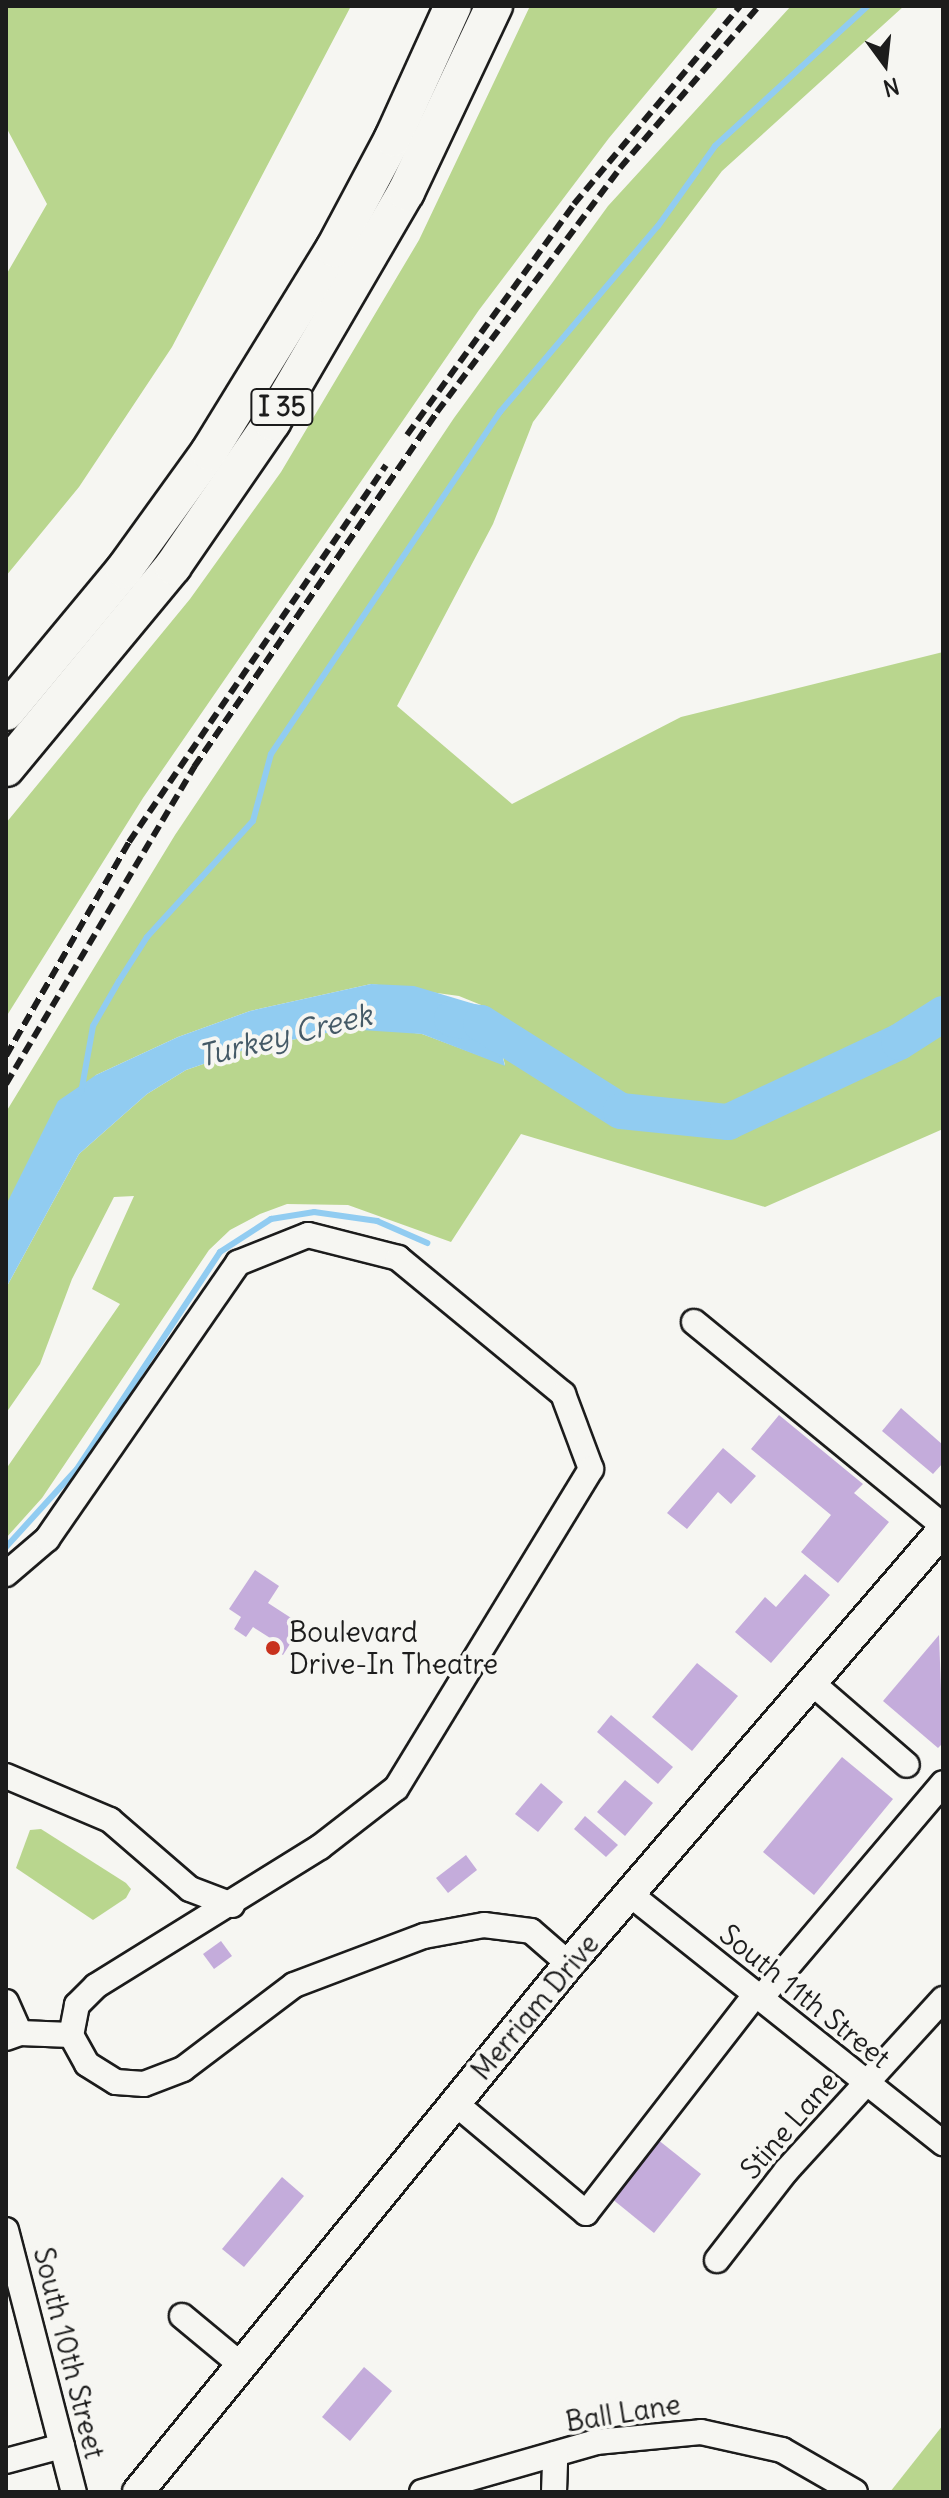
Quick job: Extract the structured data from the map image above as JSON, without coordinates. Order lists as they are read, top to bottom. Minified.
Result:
{"streets":{"highway":["I 35"],"main road":["Merriam Drive"],"street":["South 11th Street","Stine Lane","South 10th Street","Ball Lane"]},"crossings":[["South 11th Street","Merriam Drive"],["South 11th Street","Stine Lane"]],"water":["Turkey Creek"],"places":["Boulevard Drive-In Theatre"],"north":"bottom"}
